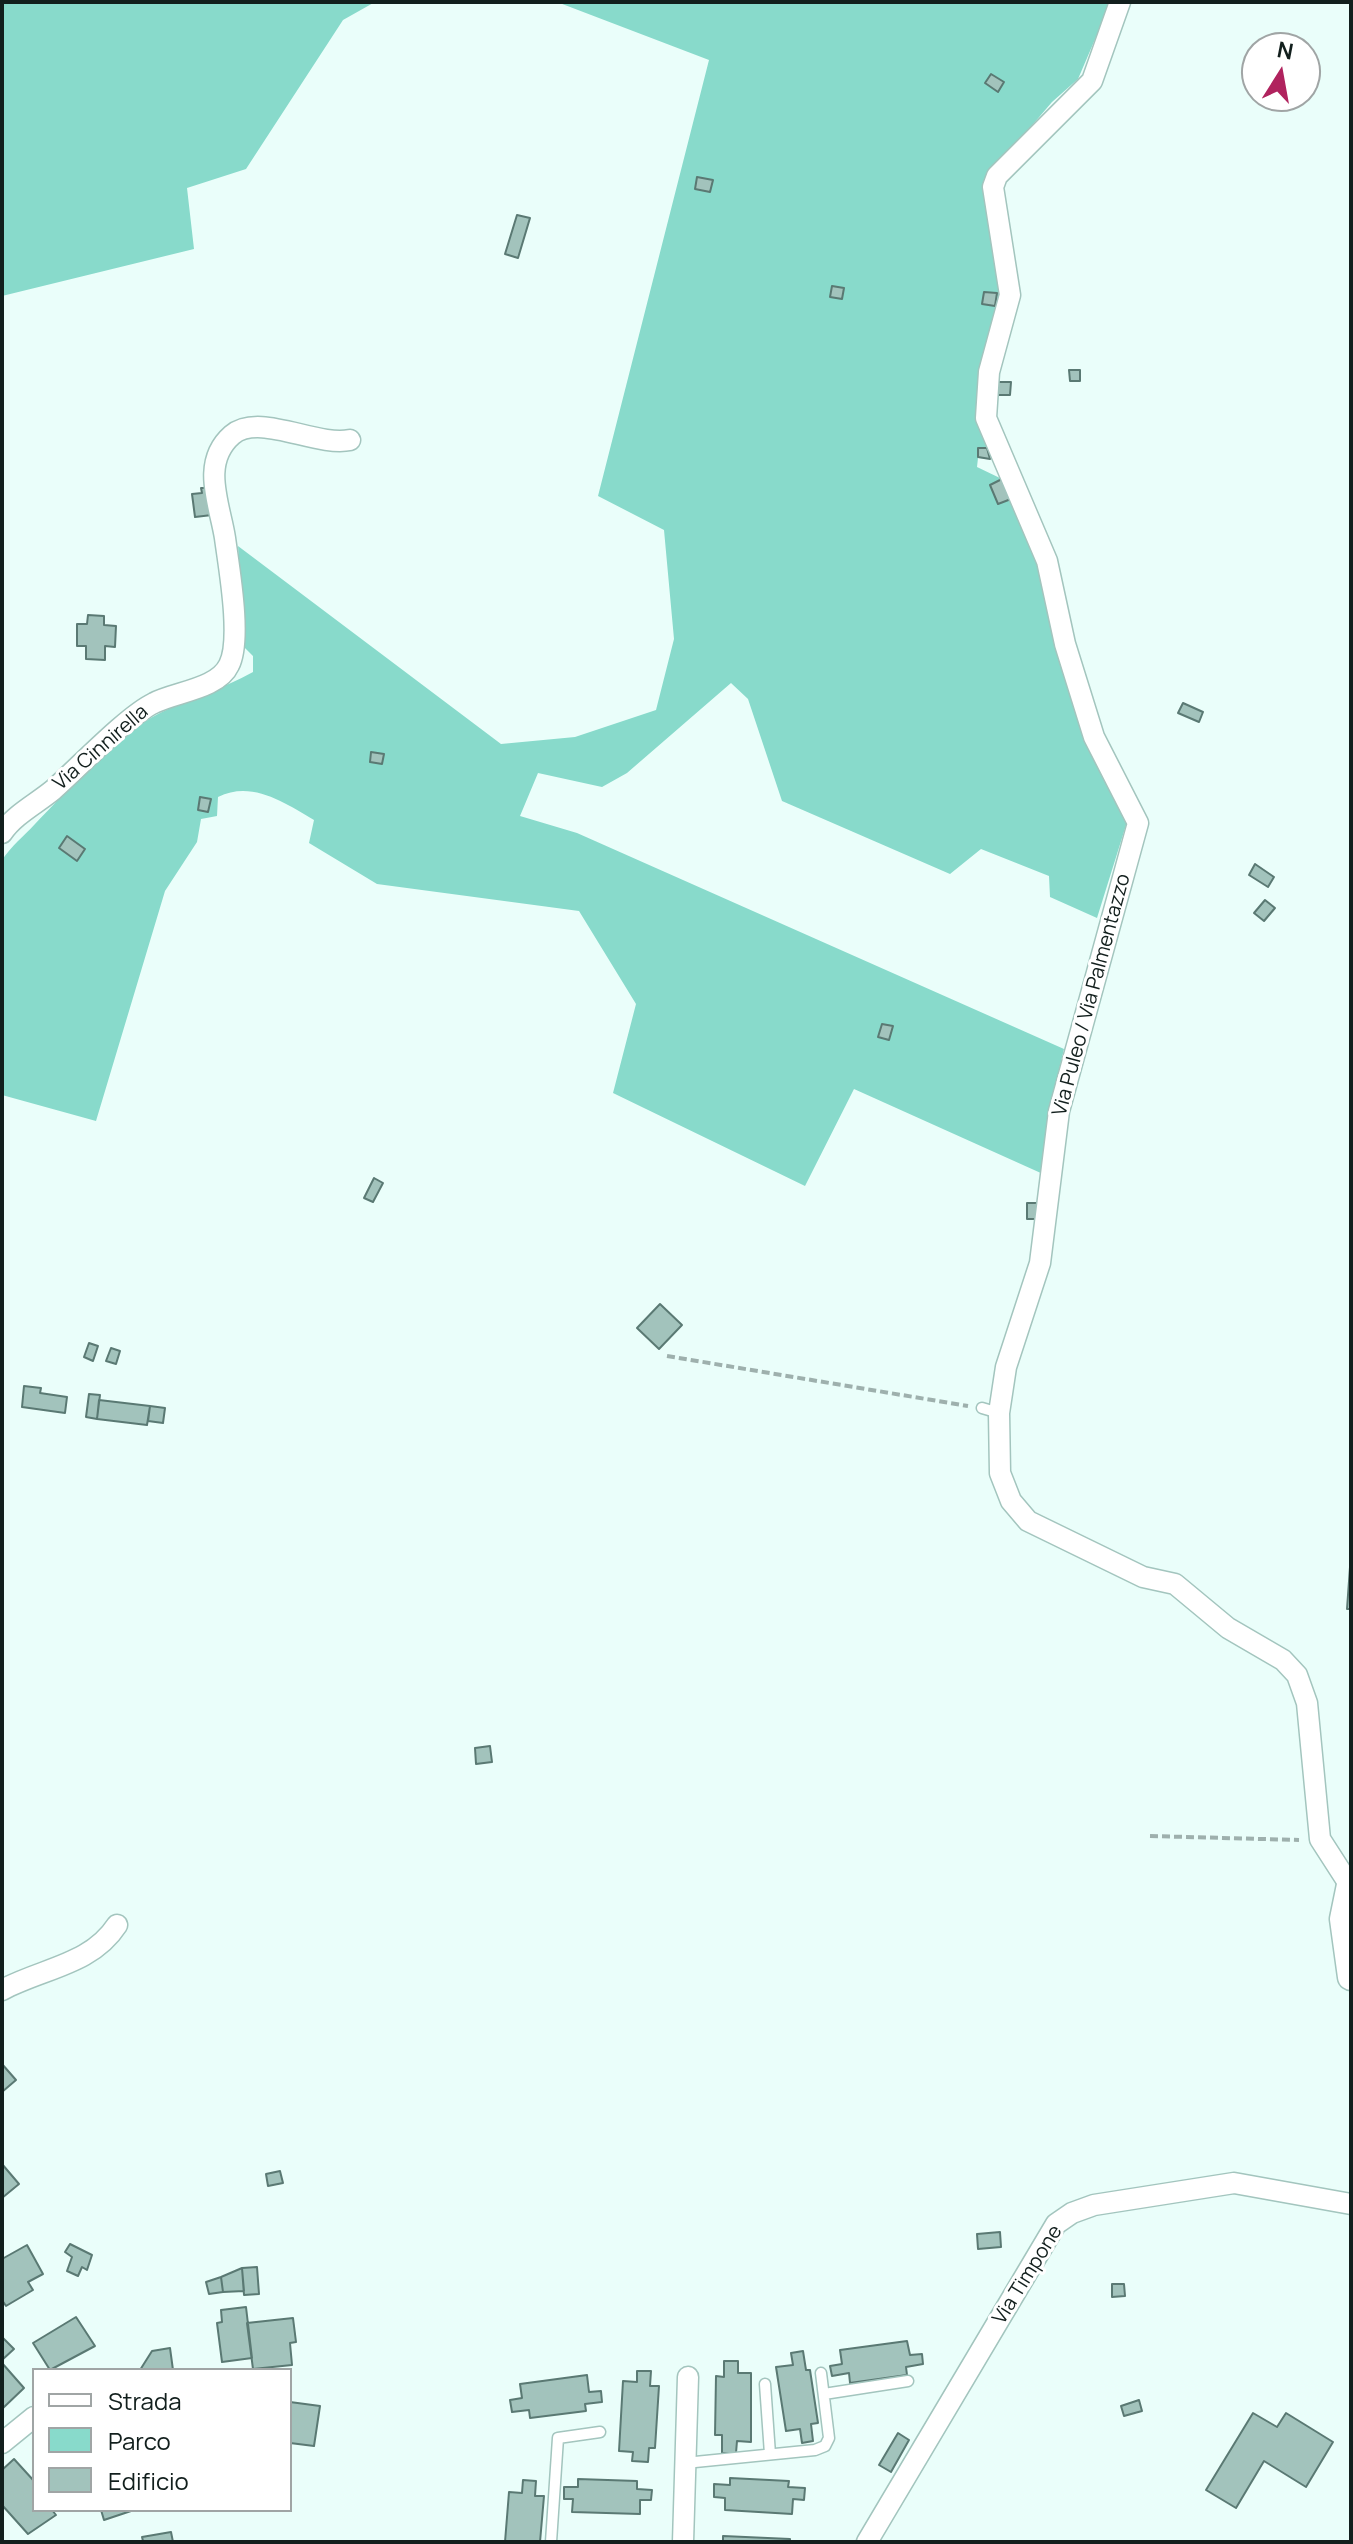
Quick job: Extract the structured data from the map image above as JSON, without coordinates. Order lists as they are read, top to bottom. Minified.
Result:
{"streets":{"street":["Via Cinnirella","Via Puleo / Via Palmentazzo","Via Timpone"]},"legend":["Strada","Parco","Edificio"],"north":"top"}
